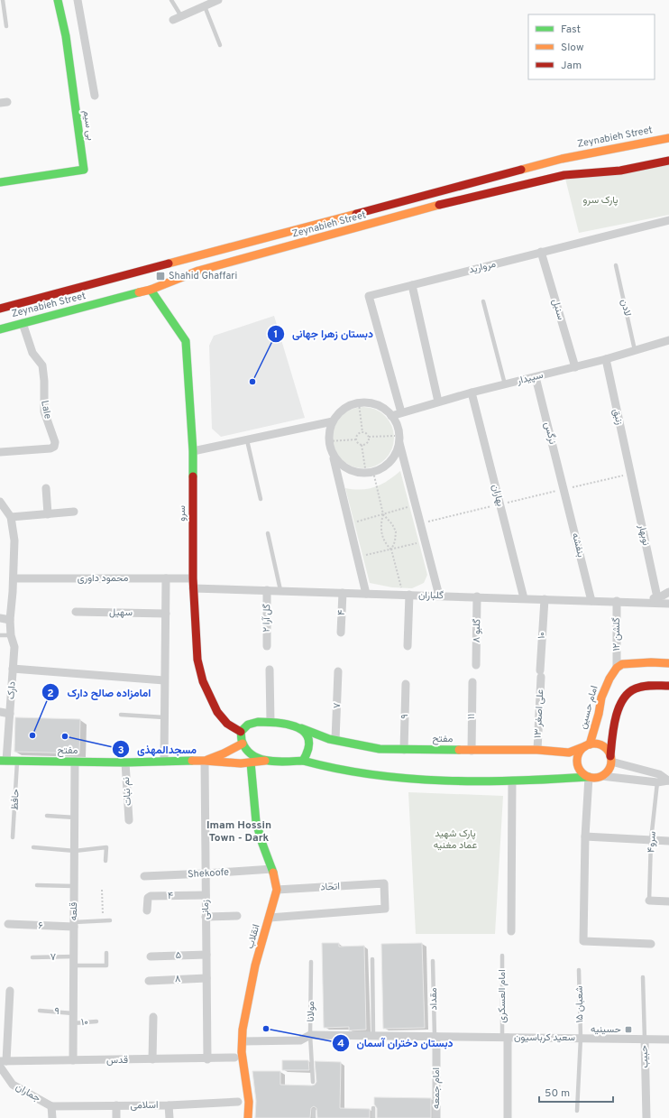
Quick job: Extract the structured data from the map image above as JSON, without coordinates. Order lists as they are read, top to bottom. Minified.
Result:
{"streets":{"street":["بی سیم","Zeynabieh Street","مروارید","سنبل","سپیدار","Lale","زنبق","نرگس","بهاران","سرو","نوبهار","بنفشه","محمود داوری","گلباران","سهیل","۴","گل آرا ۲","گلبو ۸","گلشن ۱۲","۱۰","دارک","۷","امام حسین","علی اصغر ۱۳","۹","۱۱","مفتح","نم نبات","Shekoofe","اتحاد","زمانی","قلعه","۶","انقلاب","۵","۸","سعید کرباسیون","حبیب","قدس","امام جمعه","جماران","اسلامی"],"lane":["لادن","حافظ","سرو۴","امام العسکری","مقداد","۱۵ شعبان","مولانا"]},"crossings":[["Zeynabieh Street","Lale"],["Zeynabieh Street","سرو"],["مروارید","سنبل"],["مروارید","سپیدار"],["لادن","سپیدار"],["سنبل","سپیدار"],["سپیدار","زنبق"],["سپیدار","نرگس"],["سپیدار","بهاران"],["زنبق","نوبهار"],["نرگس","بنفشه"],["بهاران","گلباران"],["سرو","محمود داوری"],["سرو","گلباران"],["سرو","مفتح"],["بنفشه","گلباران"],["محمود داوری","دارک"],["گلباران","۴"],["گلباران","گل آرا ۲"],["گلباران","گلبو ۸"],["گلباران","گلشن ۱۲"],["گلباران","۱۰"],["۴","زمانی"],["گلشن ۱۲","امام حسین"],["۱۰","علی اصغر ۱۳"],["۱۰","قلعه"],["دارک","مفتح"],["۷","مفتح"],["۷","قلعه"],["امام حسین","مفتح"],["علی اصغر ۱۳","مفتح"],["۹","مفتح"],["۹","قلعه"],["۱۱","مفتح"],["مفتح","نم نبات"],["مفتح","حافظ"],["مفتح","زمانی"],["مفتح","قلعه"],["مفتح","انقلاب"],["Shekoofe","زمانی"],["Shekoofe","انقلاب"],["اتحاد","انقلاب"],["زمانی","۵"],["زمانی","۸"],["زمانی","قدس"],["قلعه","۶"],["قلعه","قدس"],["انقلاب","سعید کرباسیون"],["امام العسکری","سعید کرباسیون"],["مقداد","سعید کرباسیون"],["مقداد","امام جمعه"],["۱۵ شعبان","سعید کرباسیون"],["مولانا","سعید کرباسیون"],["سعید کرباسیون","حبیب"],["سعید کرباسیون","امام جمعه"],["قدس","جماران"],["جماران","اسلامی"]],"districts":["Imam Hossin Town - Dark"],"parks":["پارک سرو","پارک شهید عماد مغنیه"],"places":{"transit":["Shahid Ghaffari","حسینیه"],"other":["دبستان زهرا جهانی","امامزاده صالح دارک","مسجدالمهذی","دبستان دختران آسمان"]},"legend":["Fast","Slow","Jam"],"scale_bar":"50 m"}
